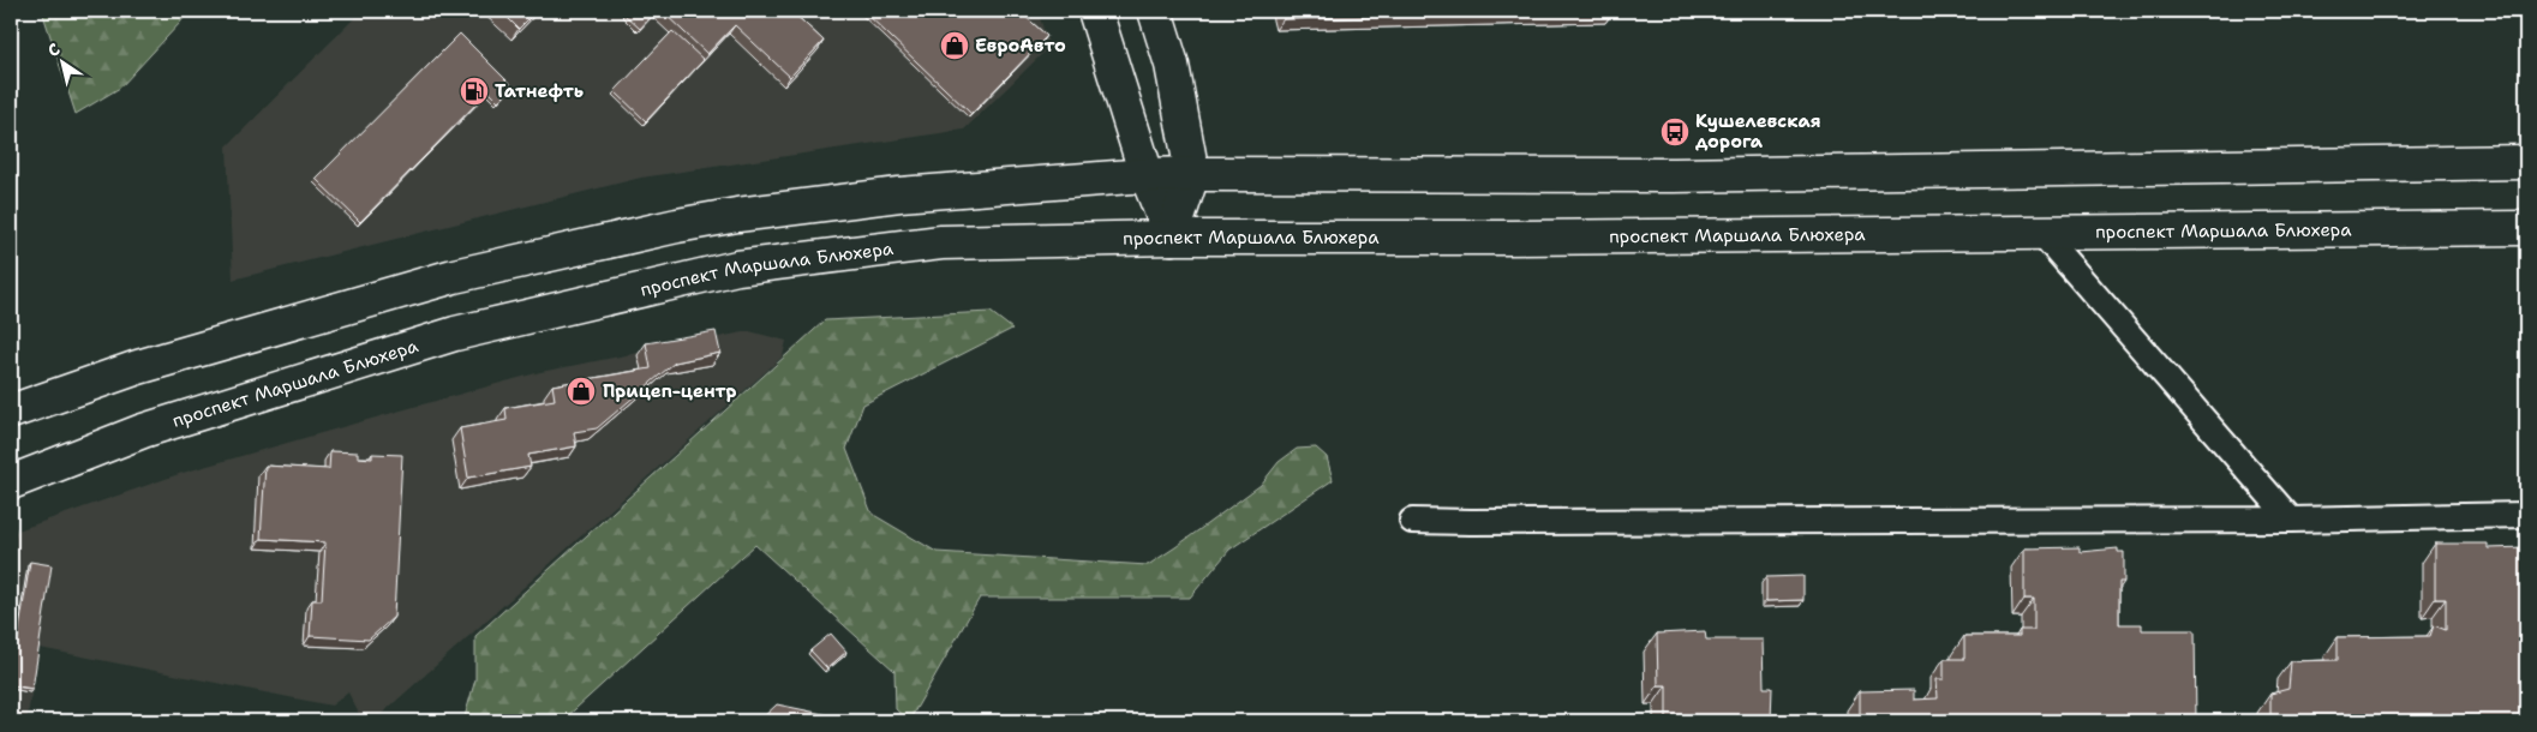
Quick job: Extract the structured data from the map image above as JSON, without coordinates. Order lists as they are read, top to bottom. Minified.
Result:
{"streets":{"main road":["проспект Маршала Блюхера"]},"places":{"shop":["ЕвроАвто","Прицеп-центр"],"fuel station":["Татнефть"],"bus stop":["Кушелевская дорога"]},"north":"top left"}
